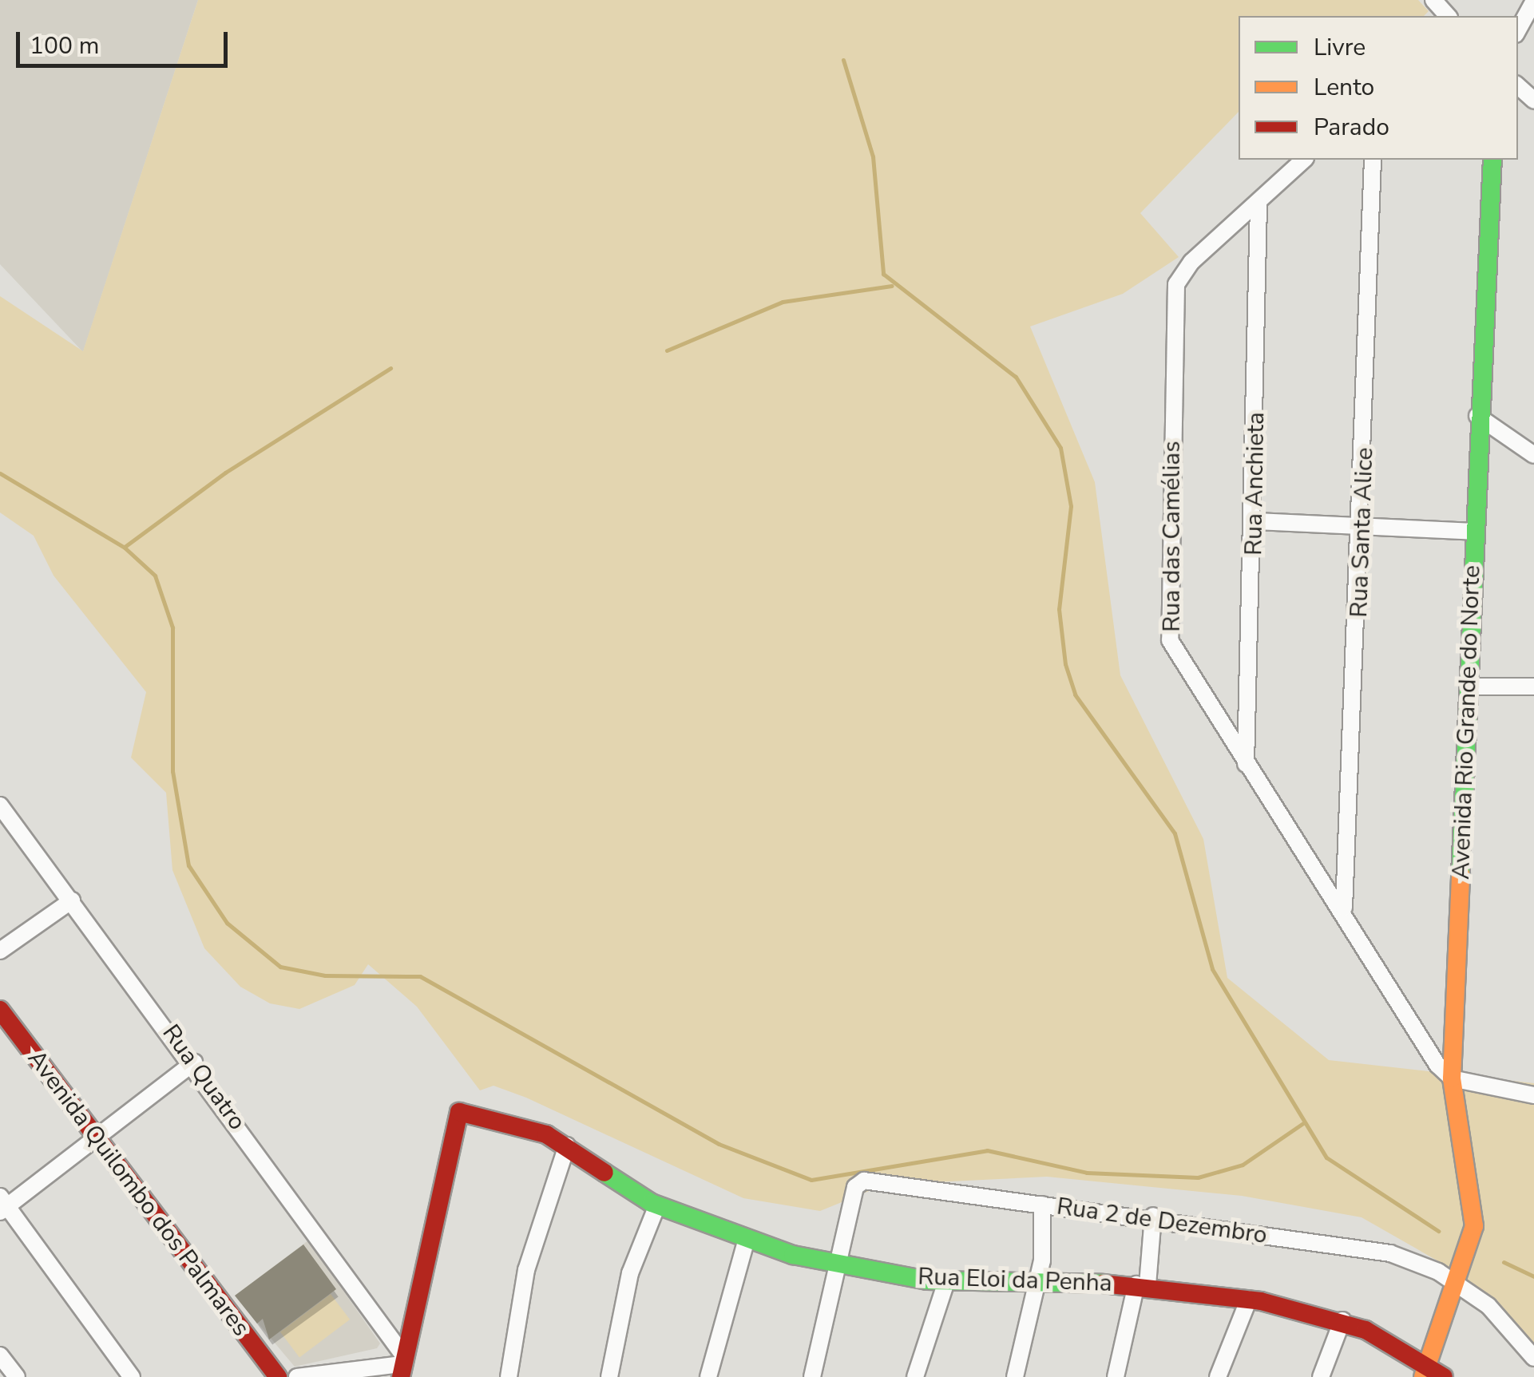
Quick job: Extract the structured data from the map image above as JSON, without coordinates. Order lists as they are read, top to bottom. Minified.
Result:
{"streets":{"street":["Rua Anchieta","Rua Santa Alice","Rua das Camélias","Avenida Rio Grande do Norte","Rua Quatro","Avenida Quilombo dos Palmares","Rua 2 de Dezembro","Rua Eloi da Penha"]},"crossings":[["Rua Anchieta","Rua das Camélias"],["Rua Santa Alice","Rua das Camélias"],["Rua das Camélias","Avenida Rio Grande do Norte"],["Avenida Rio Grande do Norte","Rua 2 de Dezembro"],["Avenida Rio Grande do Norte","Rua Eloi da Penha"],["Rua Quatro","Rua Eloi da Penha"],["Rua 2 de Dezembro","Rua Eloi da Penha"]],"legend":["Livre","Lento","Parado"],"scale_bar":"100 m"}
